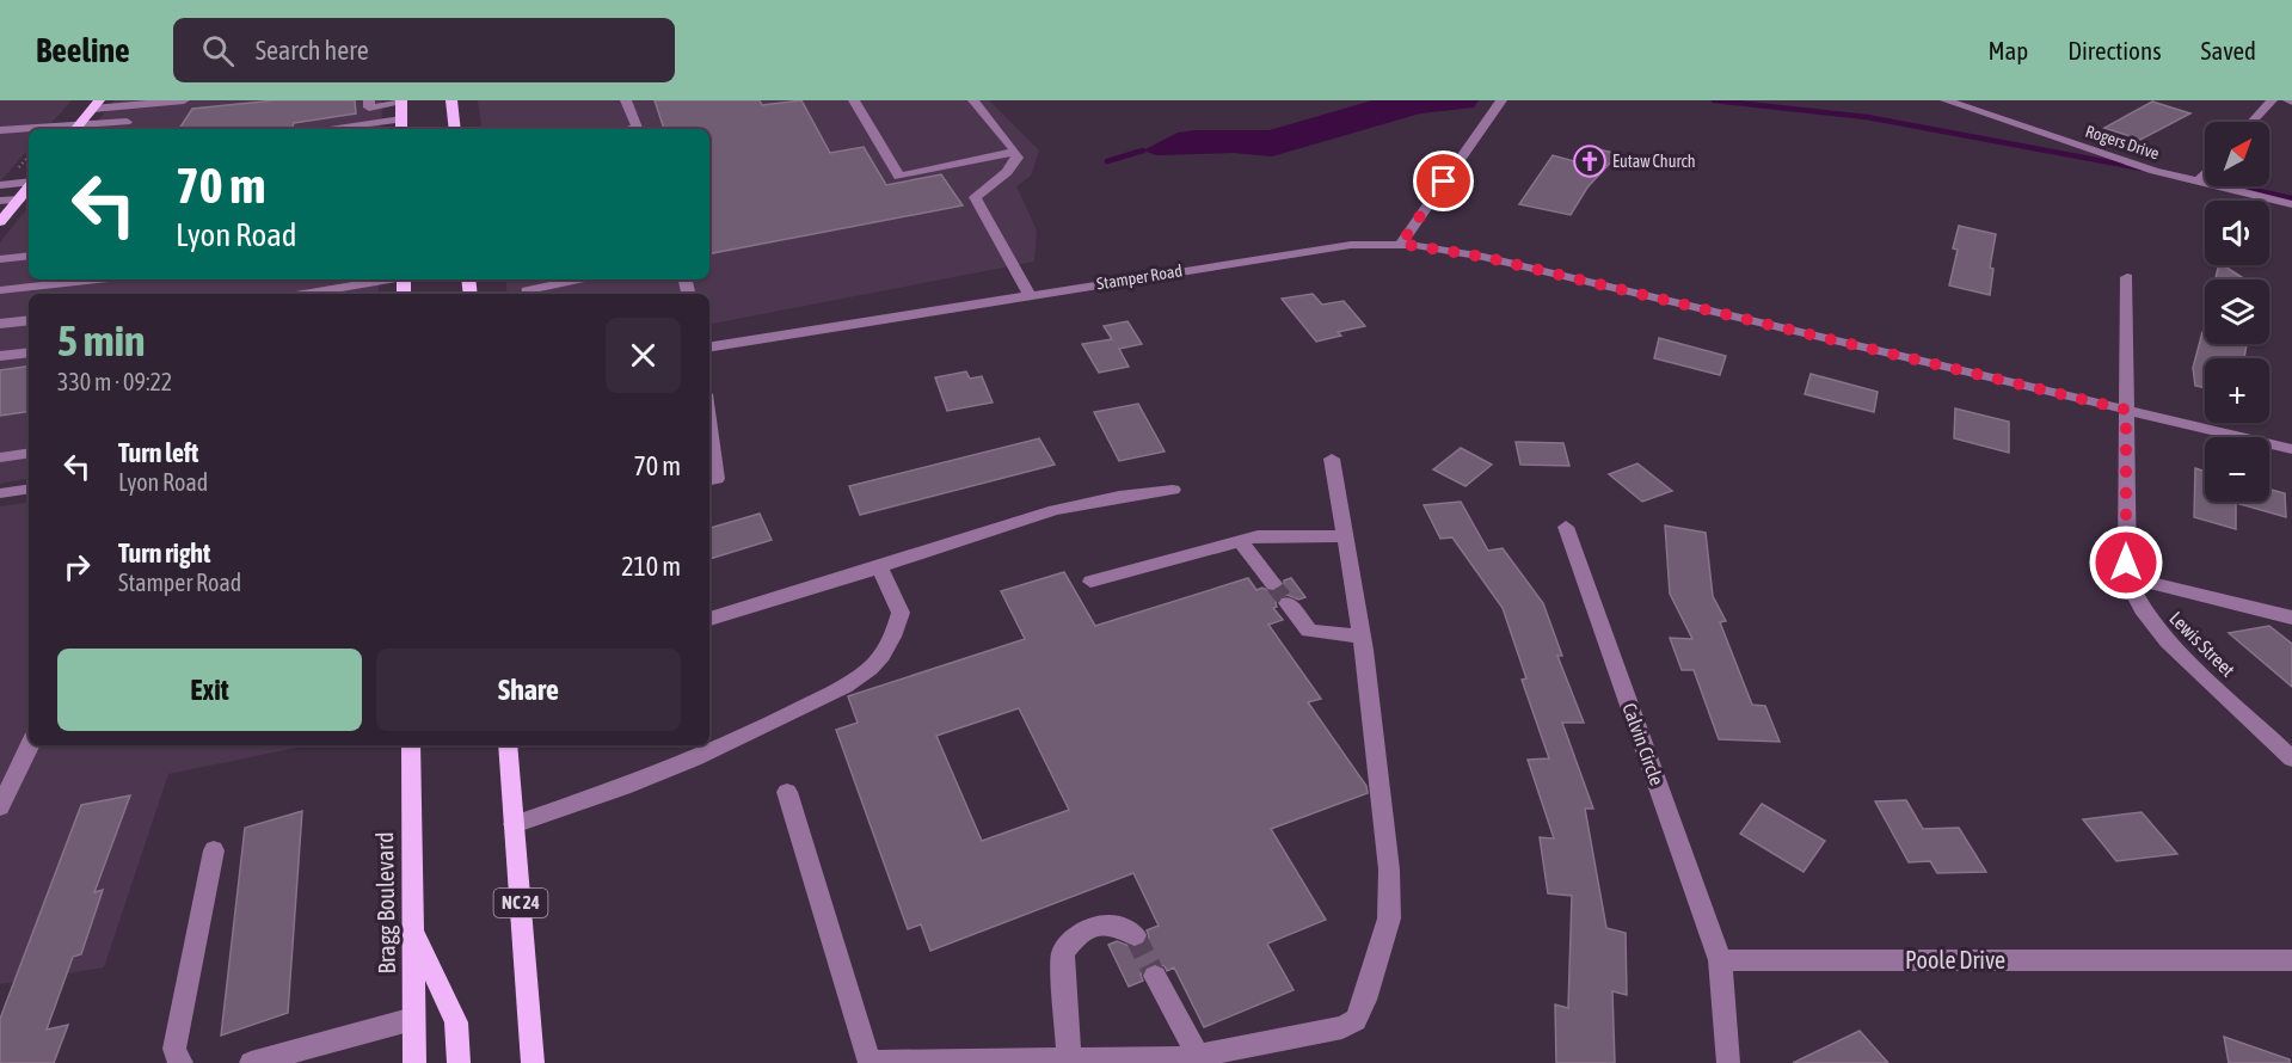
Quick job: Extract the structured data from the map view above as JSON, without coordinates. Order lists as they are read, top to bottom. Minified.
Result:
{"streets":{"main road":["Bragg Boulevard","NC 24"],"street":["Rogers Drive","Stamper Road","Lewis Street","Calvin Circle","Poole Drive"]},"crossings":[["Stamper Road","Lewis Street"],["Calvin Circle","Poole Drive"]],"places":{"church":["Eutaw Church"]},"north":"top right","page":{"header":"Beeline","search":"Search here","nav":["Map","Directions","Saved"],"map_buttons":["+","−"],"turn":["70 m","Lyon Road"],"heading":["5 min","330 m · 09:22"],"list":[{"name":"Turn left","note":"Lyon Road","value":"70 m"},{"name":"Turn right","note":"Stamper Road","value":"210 m"}],"buttons":["Exit","Share"]}}
